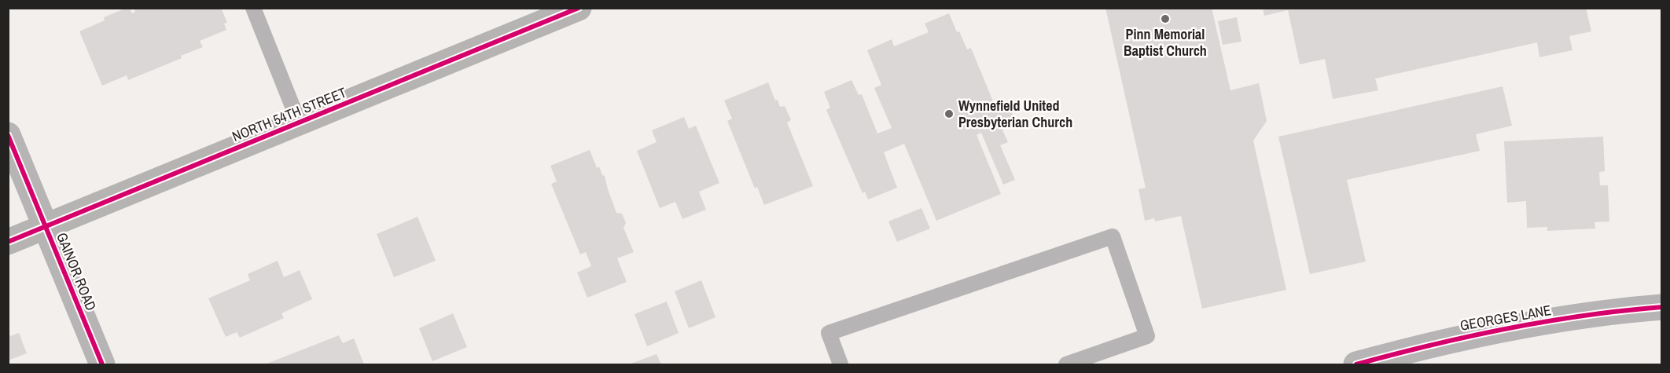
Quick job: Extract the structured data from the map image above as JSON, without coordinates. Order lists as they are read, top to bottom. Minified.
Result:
{"streets":{"street":["NORTH 54TH STREET","GAINOR ROAD","GEORGES LANE"]},"crossings":[["NORTH 54TH STREET","GAINOR ROAD"]],"places":["Pinn Memorial Baptist Church","Wynnefield United Presbyterian Church"]}
